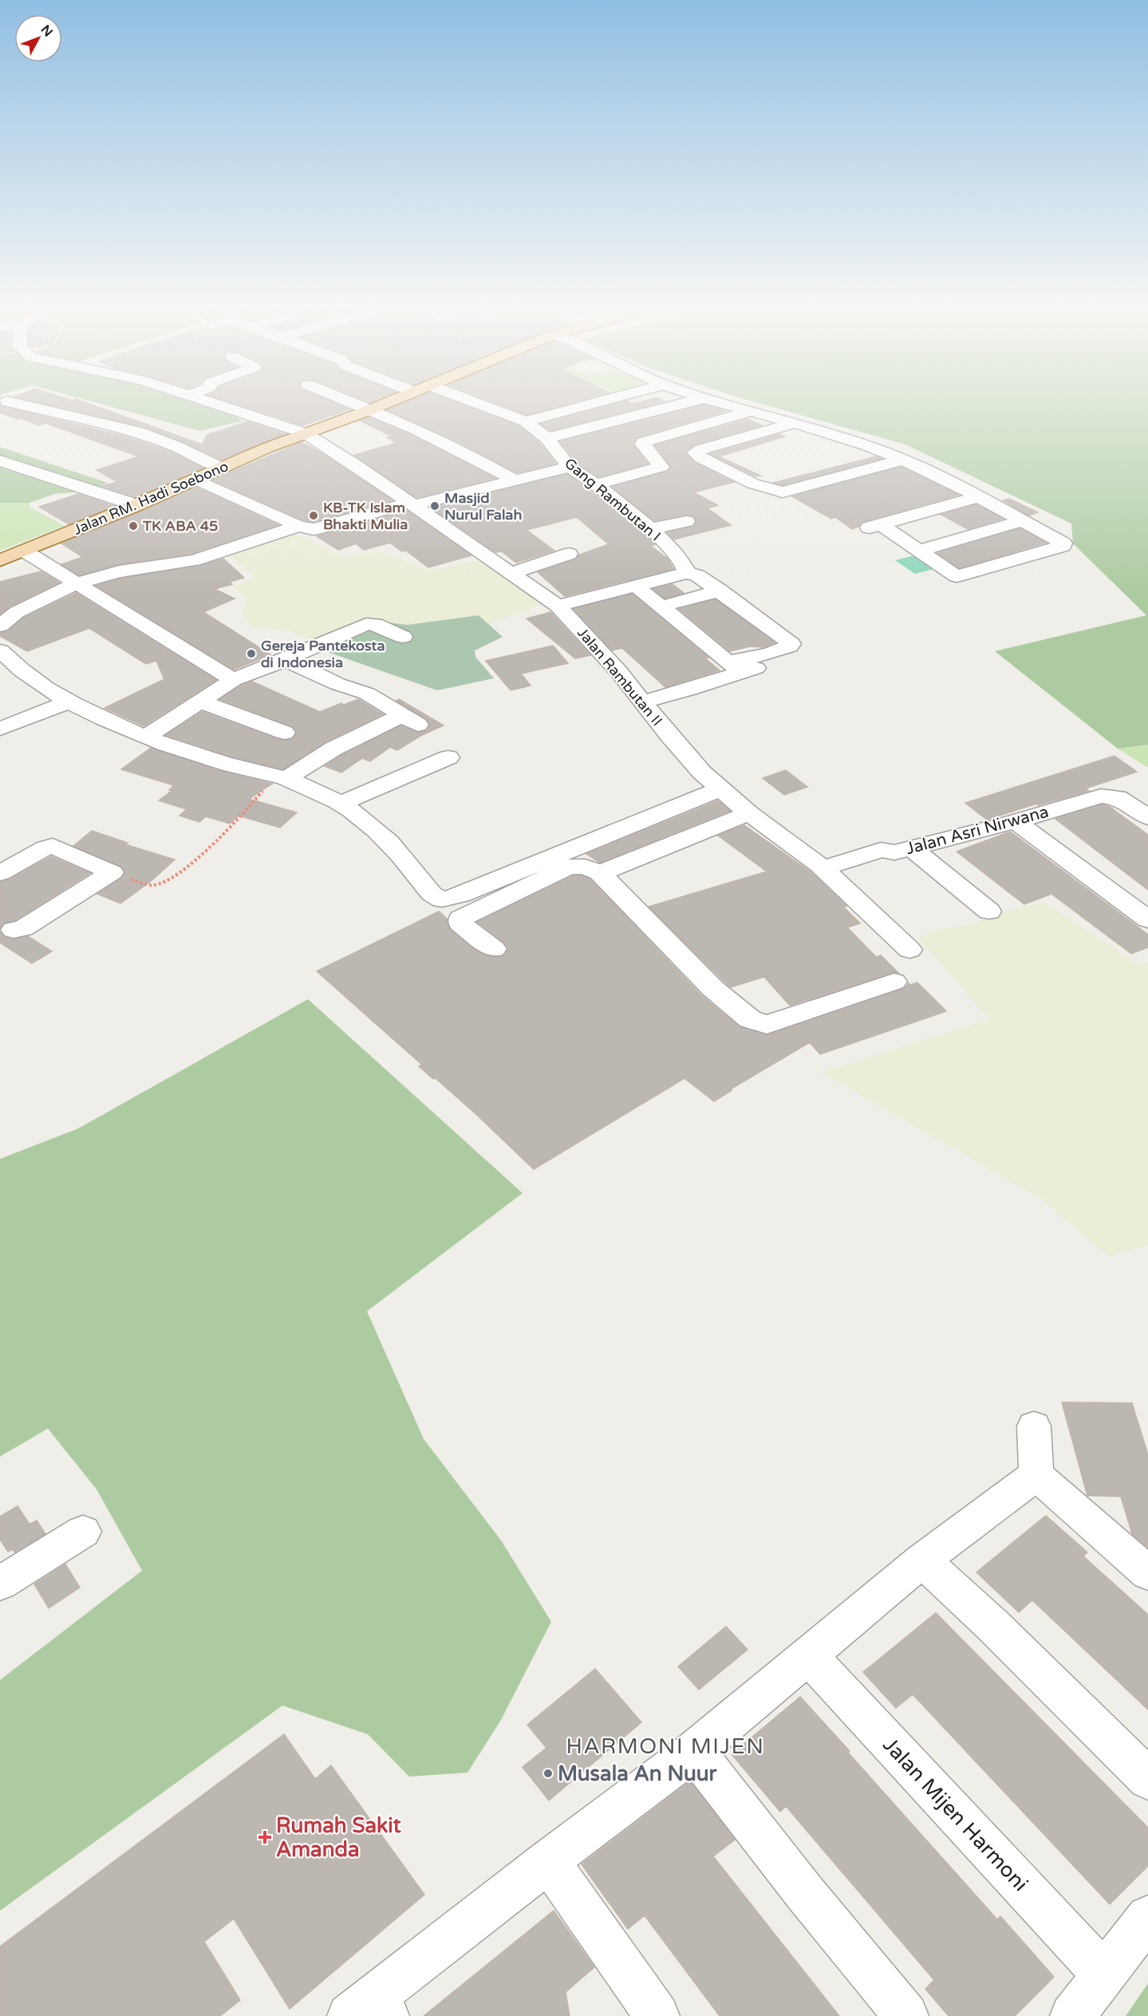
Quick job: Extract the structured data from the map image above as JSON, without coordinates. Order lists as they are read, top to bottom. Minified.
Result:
{"streets":{"main road":["Jalan RM. Hadi Soebono"],"street":["Gang Rambutan I","Jalan Rambutan II","Jalan Asri Nirwana","Jalan Mijen Harmoni"]},"crossings":[["Jalan RM. Hadi Soebono","Jalan Rambutan II"],["Jalan Rambutan II","Jalan Asri Nirwana"]],"districts":["HARMONI MIJEN"],"places":{"other":["Masjid Nurul Falah","KB-TK Islam Bhakti Mulia","TK ABA 45","Gereja Pantekosta di Indonesia","Musala An Nuur"],"health":["Rumah Sakit Amanda"]},"north":"top right"}
